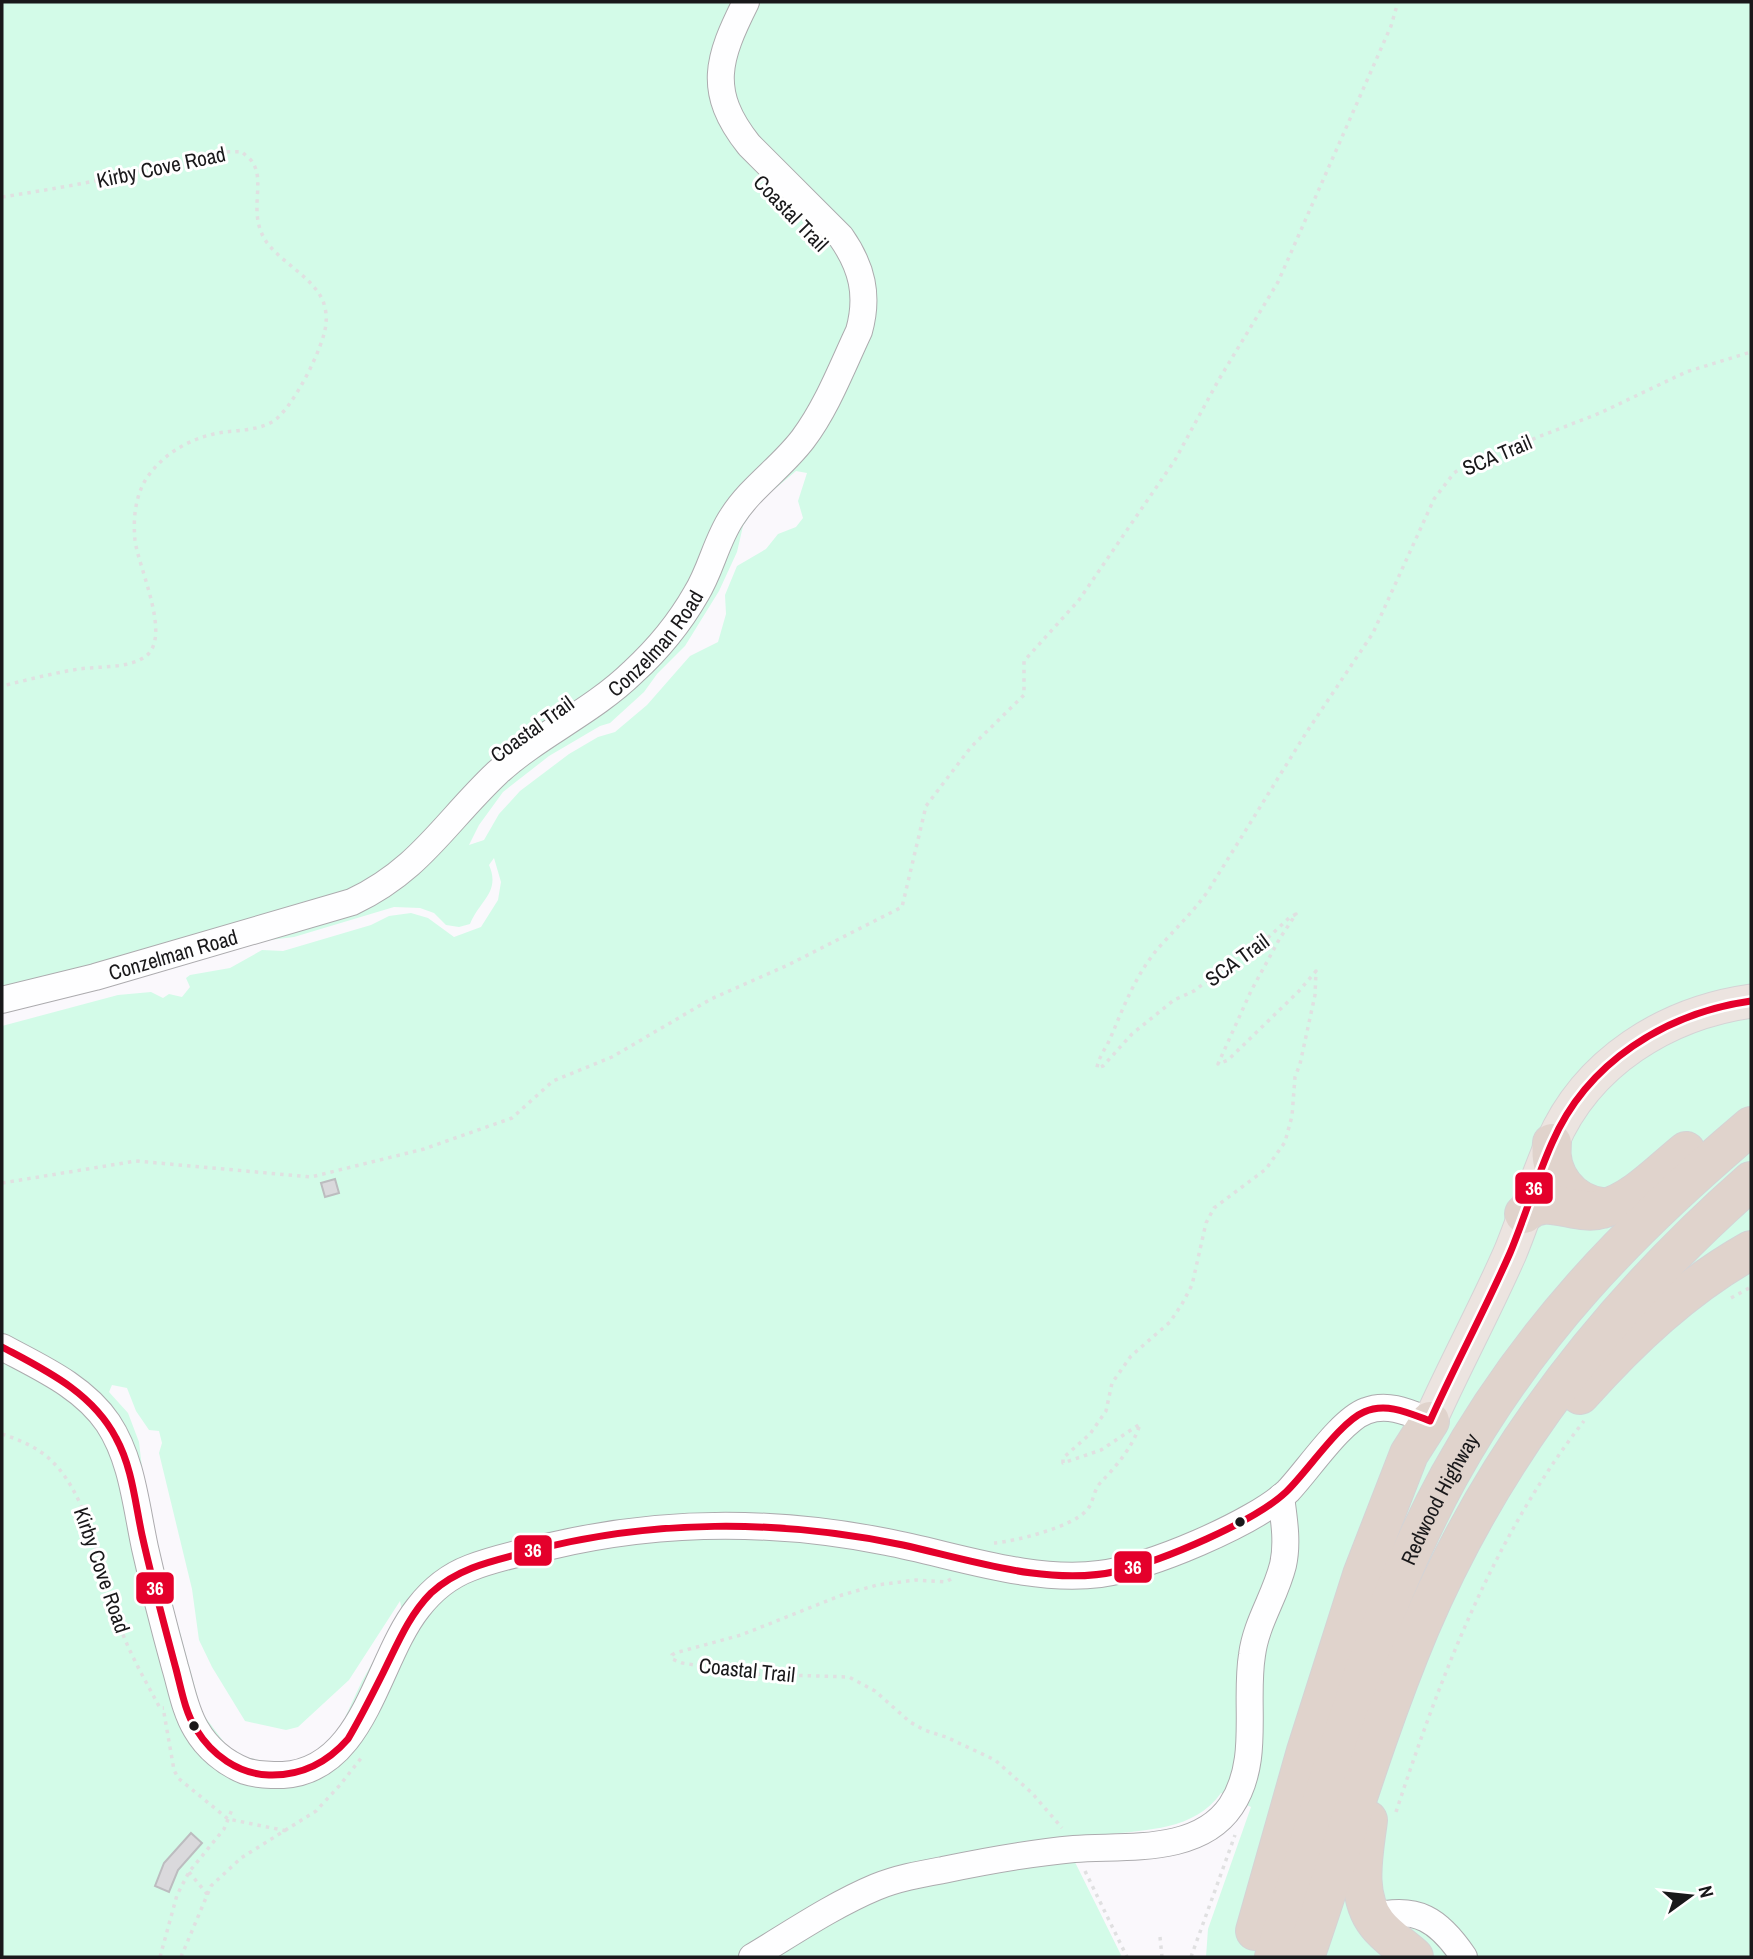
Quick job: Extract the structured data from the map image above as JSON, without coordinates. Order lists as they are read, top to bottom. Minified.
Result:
{"streets":{"highway":["Redwood Highway"],"street":["Conzelman Road"],"path":["Kirby Cove Road","Coastal Trail","SCA Trail"]},"lines":["transit line 36"],"north":"right"}
